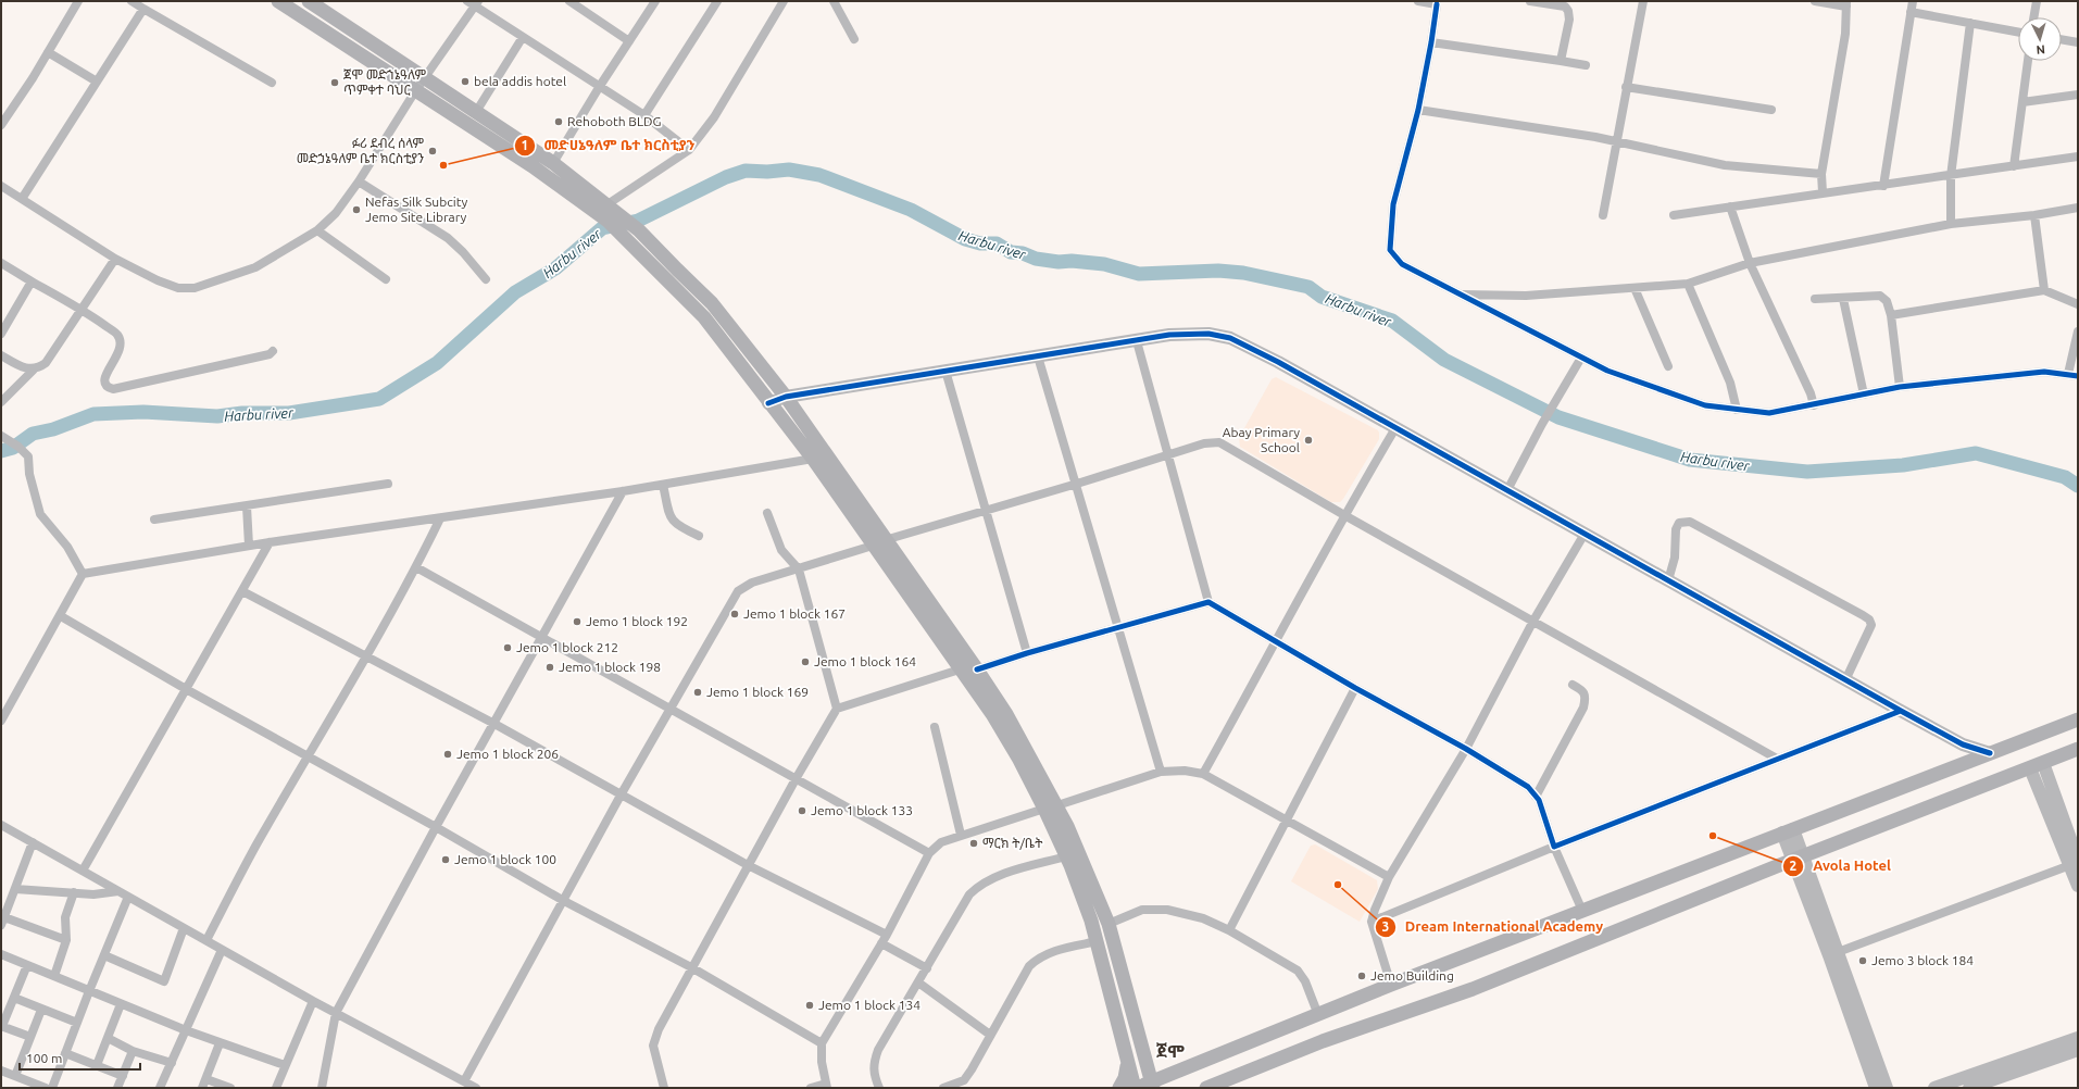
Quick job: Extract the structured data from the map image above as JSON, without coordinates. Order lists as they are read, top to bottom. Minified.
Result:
{"districts":["ጀሞ"],"water":["Harbu river"],"places":["bela addis hotel","ጀሞ መድኀኔዓለም ጥምቀተ ባህር","Rehoboth BLDG","ፉሪ ደብረ ሰላም መድኃኔዓለም ቤተ ክርስቲያን","መድሀኔዓለም ቤተ ክርስቲያን","Nefas Silk Subcity Jemo Site Library","Abay Primary School","Jemo 1 block 167","Jemo 1 block 192","Jemo 1 block 212","Jemo 1 block 164","Jemo 1 block 198","Jemo 1 block 169","Jemo 1 block 206","Jemo 1 block 133","Avola Hotel","ማርክ ት/ቤት","Jemo 1 block 100","Dream International Academy","Jemo 3 block 184","Jemo Building","Jemo 1 block 134"],"scale_bar":"100 m","north":"bottom"}
